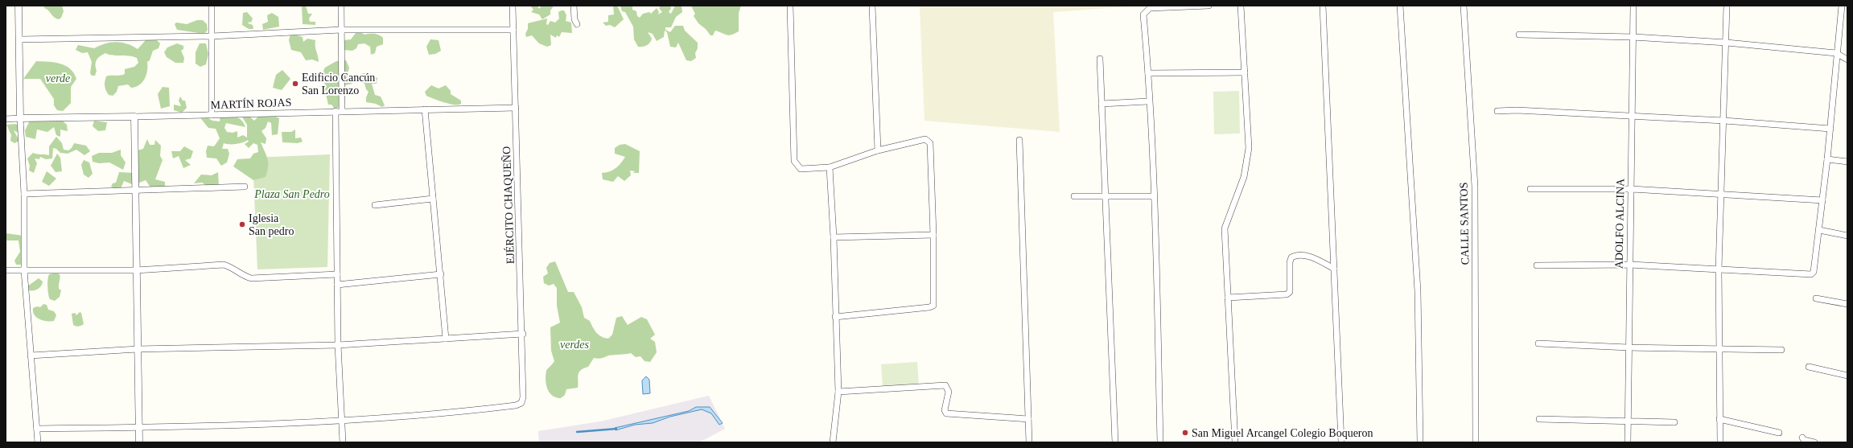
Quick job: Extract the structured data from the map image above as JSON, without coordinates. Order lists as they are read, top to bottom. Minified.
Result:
{"streets":{"street":["MARTÍN ROJAS","EJÉRCITO CHAQUEÑO","CALLE SANTOS","ADOLFO ALCINA"]},"crossings":[["MARTÍN ROJAS","EJÉRCITO CHAQUEÑO"]],"parks":["verde","Plaza San Pedro","verdes"],"places":["Edificio Cancún San Lorenzo","Iglesia San pedro","San Miguel Arcangel Colegio Boqueron"]}
